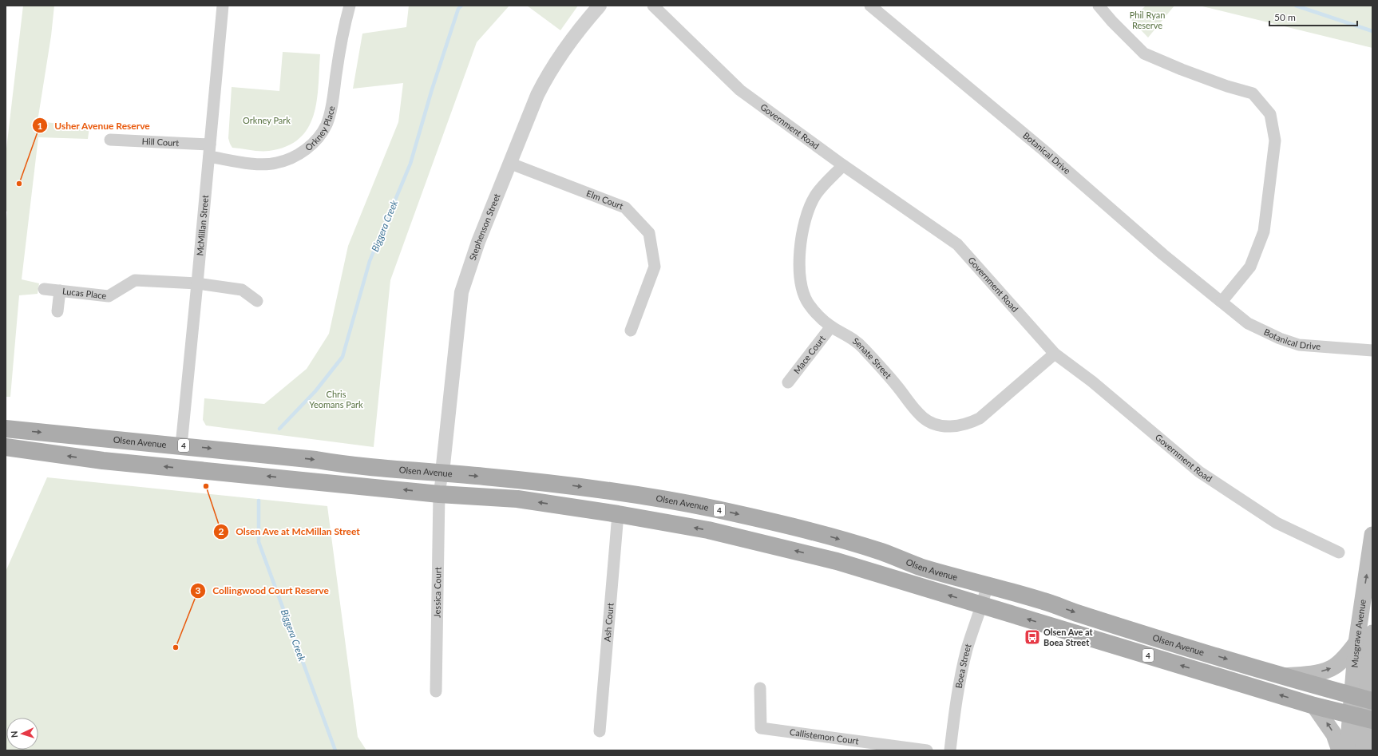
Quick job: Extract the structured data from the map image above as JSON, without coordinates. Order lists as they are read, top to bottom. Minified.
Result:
{"streets":{"main road":["Olsen Avenue","4","Musgrave Avenue"],"street":["Orkney Place","Government Road","Hill Court","Botanical Drive","Elm Court","McMillan Street","Stephenson Street","Lucas Place","Mace Court","Senate Street","Jessica Court","Ash Court","Boea Street","Callistemon Court"]},"crossings":[["Orkney Place","Hill Court"],["Orkney Place","McMillan Street"],["Government Road","Senate Street"],["Hill Court","McMillan Street"],["Elm Court","Stephenson Street"],["McMillan Street","Lucas Place"],["McMillan Street","Olsen Avenue"],["Stephenson Street","Olsen Avenue"],["Stephenson Street","Jessica Court"],["Mace Court","Senate Street"],["Olsen Avenue","Jessica Court"],["Olsen Avenue","Musgrave Avenue"],["Olsen Avenue","Boea Street"],["4","Jessica Court"],["4","Ash Court"],["4","Musgrave Avenue"],["4","Boea Street"]],"one_way":["Musgrave Avenue"],"water":["Biggera Creek"],"parks":["Phil Ryan Reserve","Orkney Park","Chris Yeomans Park"],"places":{"other":["Usher Avenue Reserve","Olsen Ave at McMillan Street","Collingwood Court Reserve"],"bus stop":["Olsen Ave at Boea Street"]},"scale_bar":"50 m","north":"left"}
